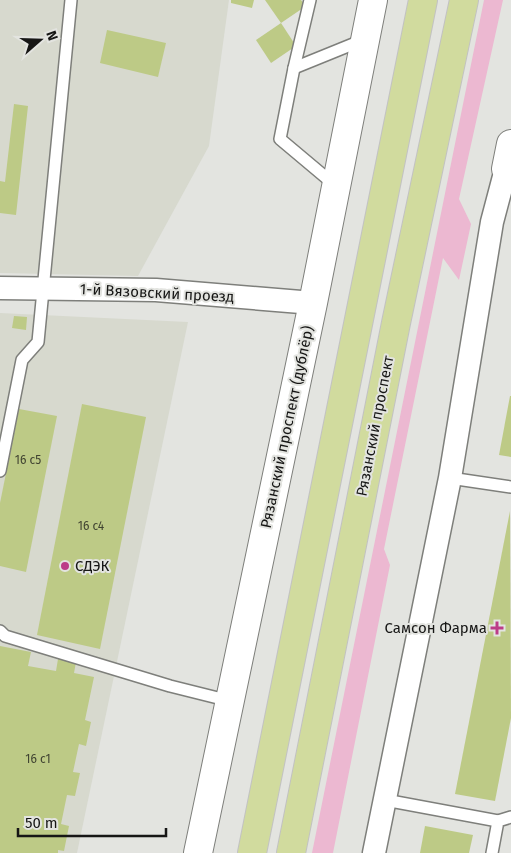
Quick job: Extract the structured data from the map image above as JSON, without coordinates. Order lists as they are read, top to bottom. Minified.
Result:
{"streets":{"main road":["Рязанский проспект"],"street":["1-й Вязовский проезд","Рязанский проспект (дублёр)"]},"crossings":[["1-й Вязовский проезд","Рязанский проспект (дублёр)"]],"places":{"other":["СДЭК"],"health":["Самсон Фарма"]},"house_numbers":["16 c5","16 с4","16 c1"],"scale_bar":"50 m","north":"right"}
